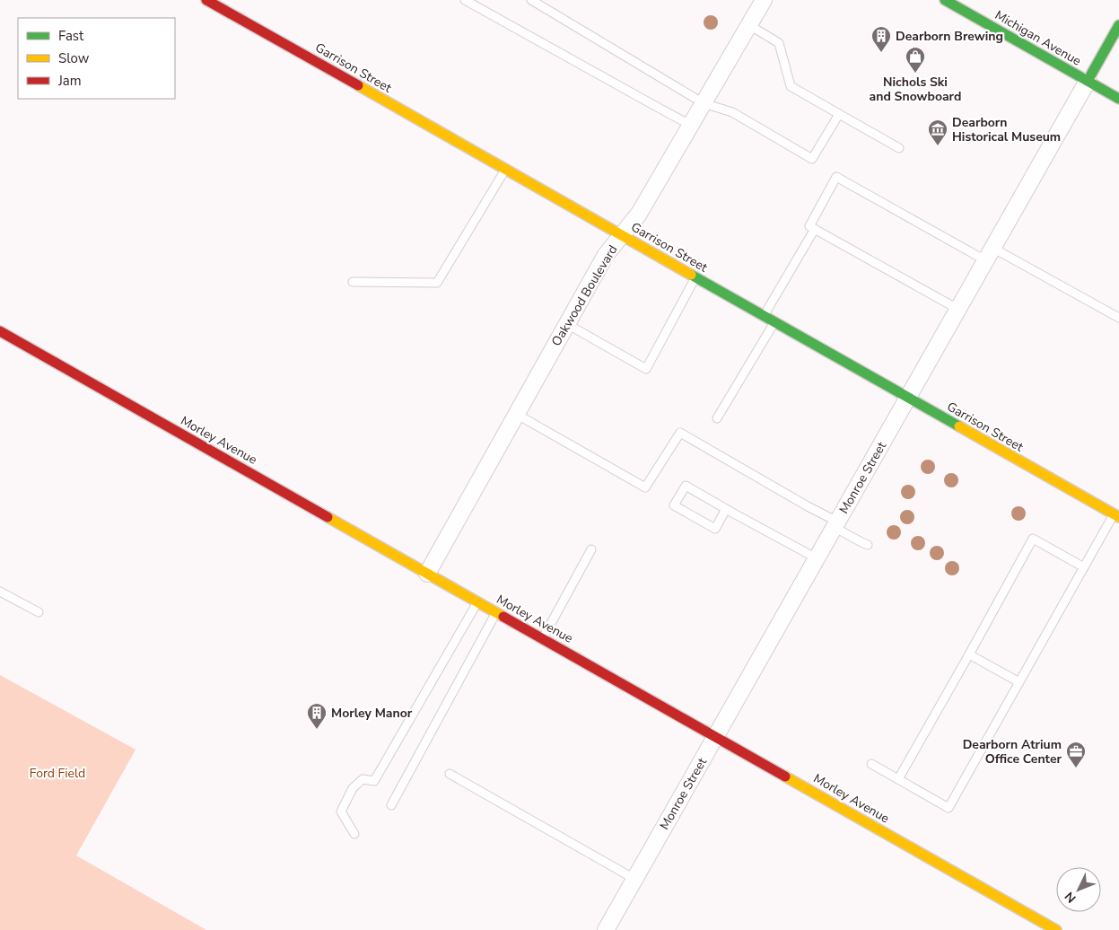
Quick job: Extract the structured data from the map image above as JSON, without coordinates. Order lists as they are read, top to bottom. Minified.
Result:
{"streets":{"street":["Michigan Avenue","Garrison Street","Oakwood Boulevard","Morley Avenue","Monroe Street"]},"crossings":[["Michigan Avenue","Monroe Street"],["Garrison Street","Oakwood Boulevard"],["Garrison Street","Monroe Street"],["Oakwood Boulevard","Morley Avenue"],["Morley Avenue","Monroe Street"]],"parks":["Ford Field"],"places":{"building":["Dearborn Brewing","Morley Manor"],"shop":["Nichols Ski and Snowboard"],"museum":["Dearborn Historical Museum"],"office":["Dearborn Atrium Office Center"]},"legend":["Fast","Slow","Jam"],"north":"bottom left"}
